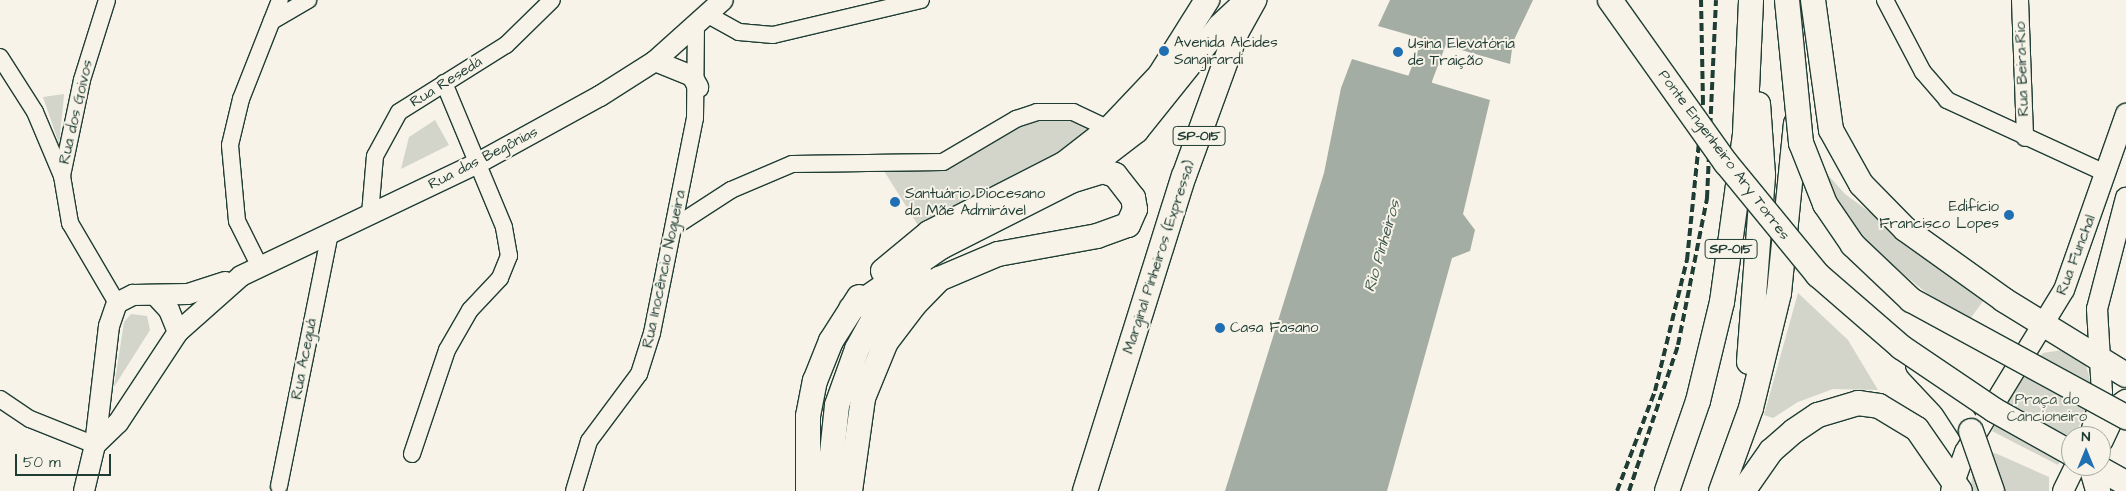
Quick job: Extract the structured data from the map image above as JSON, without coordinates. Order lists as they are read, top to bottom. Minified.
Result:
{"streets":{"highway":["SP-015","Ponte Engenheiro Ary Torres","Marginal Pinheiros (Expressa)"],"main road":["Rua das Begônias","Rua Funchal"],"street":["Rua Beira-Rio","Rua Resedá","Rua dos Goivos","Rua Inocêncio Nogueira","Rua Aceguá"]},"crossings":[["Rua Resedá","Rua das Begônias"],["Rua dos Goivos","Rua das Begônias"],["Rua das Begônias","Rua Inocêncio Nogueira"],["Rua das Begônias","Rua Aceguá"]],"water":["Rio Pinheiros"],"parks":["Praça do Cancioneiro"],"places":["Avenida Alcides Sangirardi","Usina Elevatória de Traição","Santuário Diocesano da Mãe Admirável","Edifício Francisco Lopes","Casa Fasano"],"scale_bar":"50 m","north":"top"}
